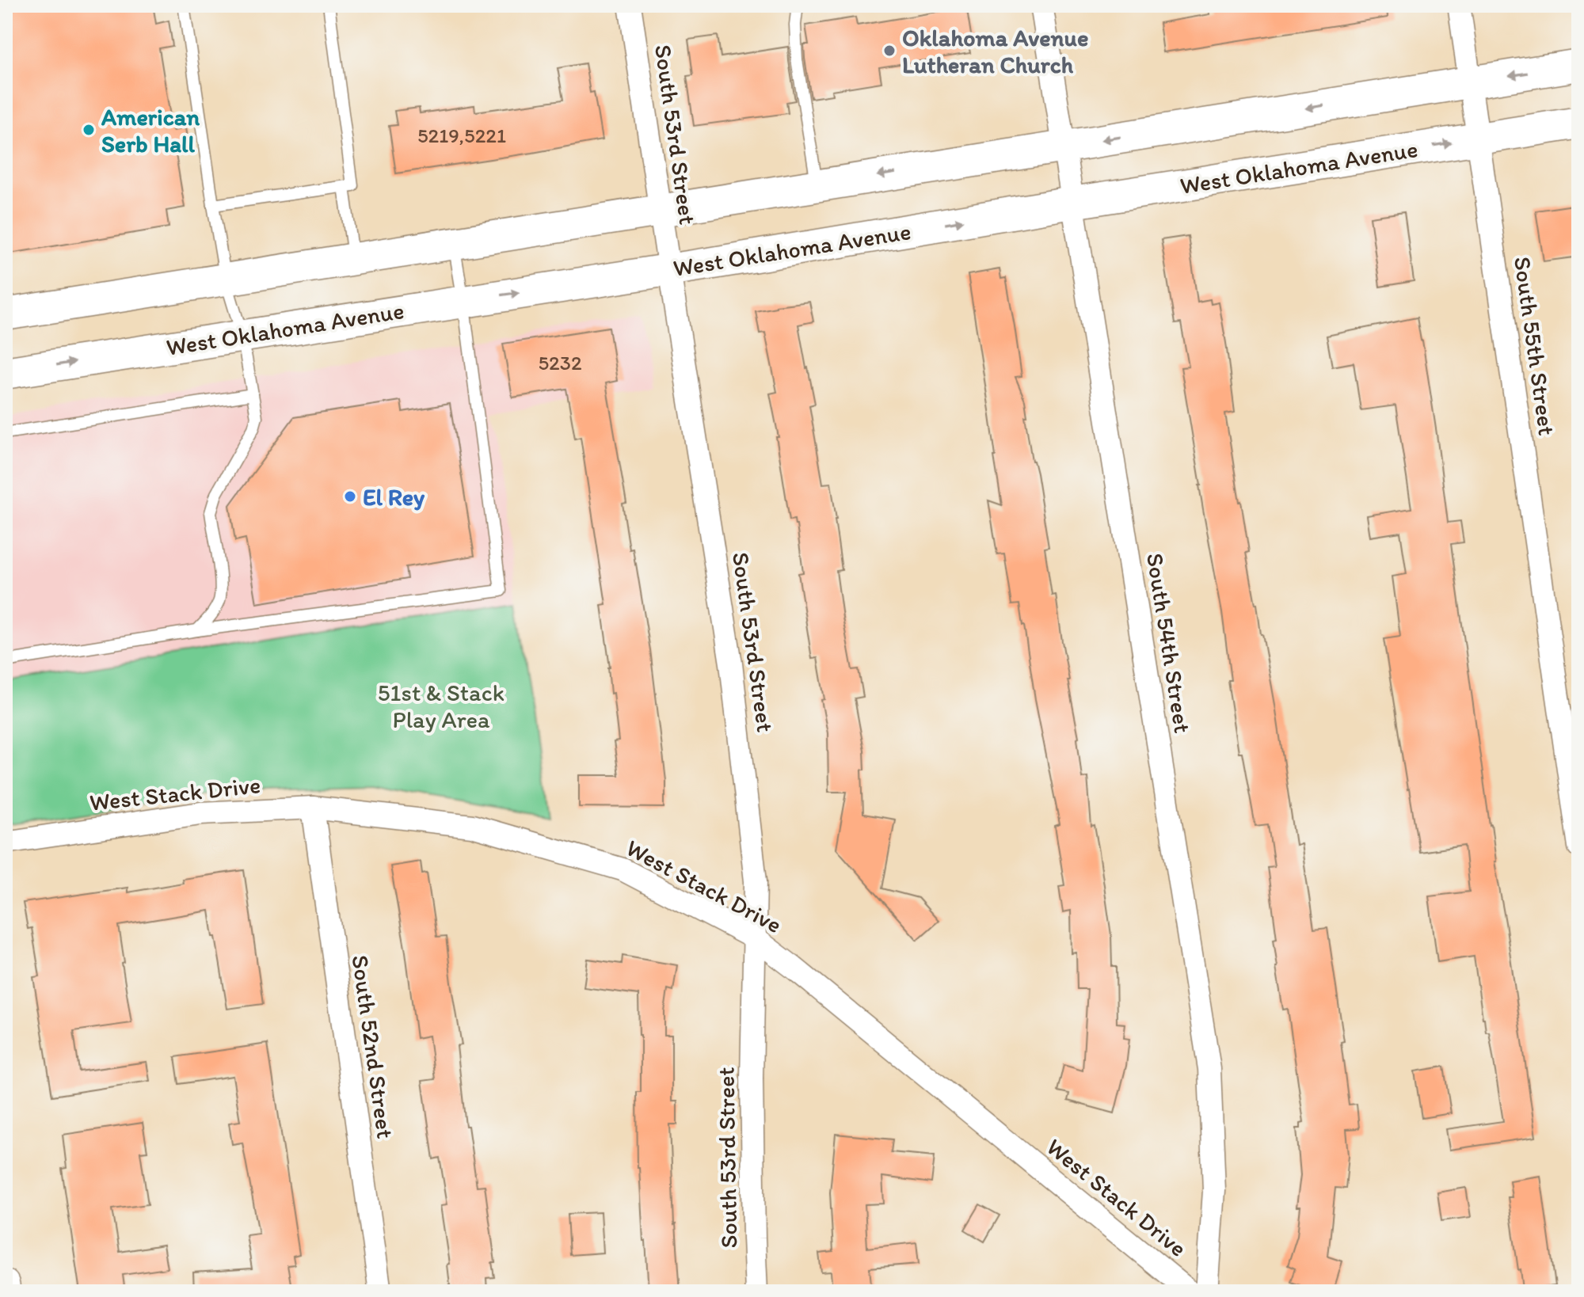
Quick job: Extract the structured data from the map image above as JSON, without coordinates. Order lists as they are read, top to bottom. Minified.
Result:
{"streets":{"main road":["West Oklahoma Avenue"],"street":["South 53rd Street","South 55th Street","South 54th Street","West Stack Drive","South 52nd Street"]},"crossings":[["South 53rd Street","West Oklahoma Avenue"],["South 53rd Street","West Stack Drive"],["West Oklahoma Avenue","South 55th Street"],["West Oklahoma Avenue","South 54th Street"],["West Stack Drive","South 52nd Street"]],"parks":["51st & Stack Play Area"],"places":["Oklahoma Avenue Lutheran Church","American Serb Hall","El Rey"],"house_numbers":["5219,5221","5232"]}
